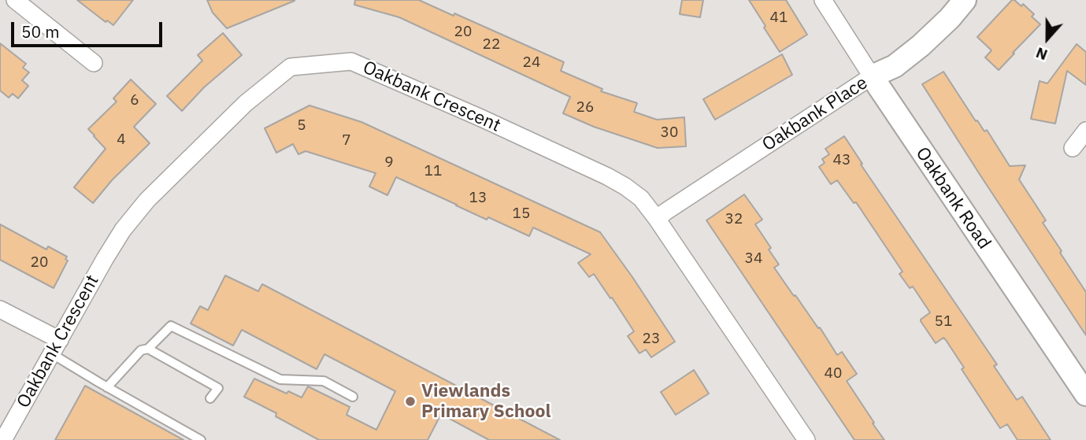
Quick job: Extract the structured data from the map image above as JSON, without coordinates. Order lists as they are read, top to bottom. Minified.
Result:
{"streets":{"street":["Oakbank Crescent","Oakbank Place","Oakbank Road"]},"crossings":[["Oakbank Crescent","Oakbank Place"],["Oakbank Place","Oakbank Road"]],"places":["Viewlands Primary School"],"house_numbers":["41","20","22","24","6","26","5","30","4","7","43","9","11","13","15","32","34","20","51","23","40"],"scale_bar":"50 m","north":"bottom"}
